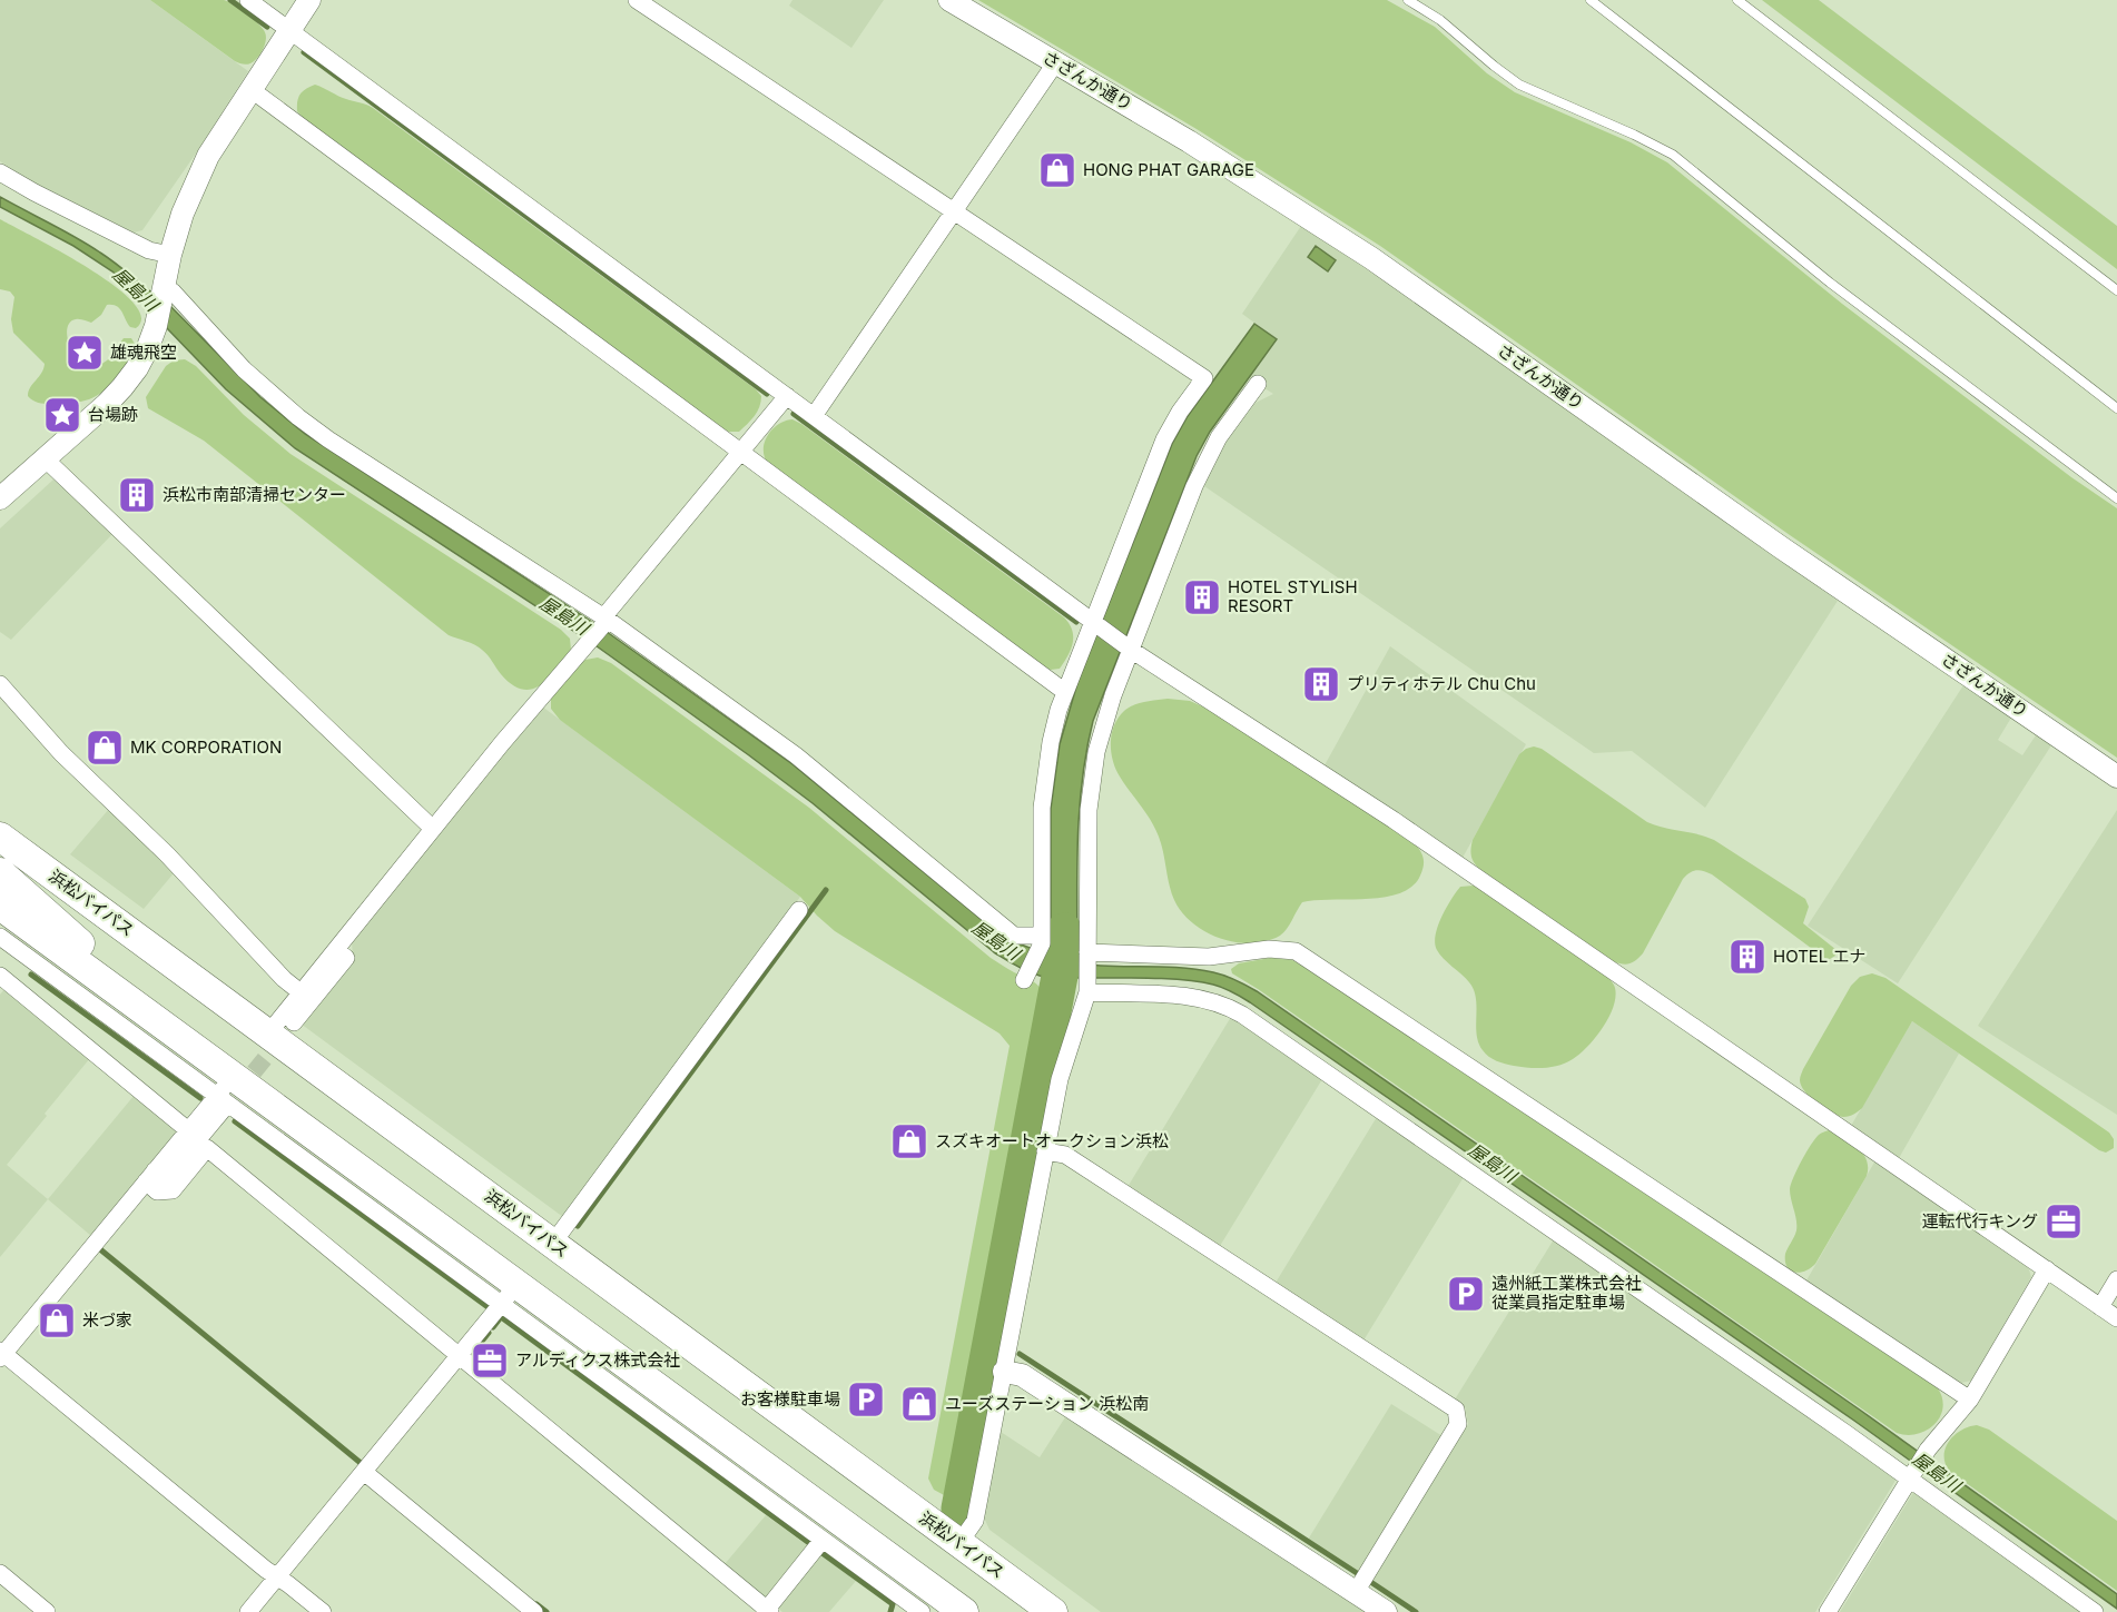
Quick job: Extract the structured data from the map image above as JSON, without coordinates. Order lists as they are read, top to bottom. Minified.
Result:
{"streets":{"highway":["浜松バイパス"],"street":["さざんか通り"]},"water":["屋島川"],"places":{"shop":["HONG PHAT GARAGE","MK CORPORATION","スズキオートオークション浜松","米づ家","ユーズステーション 浜松南"],"place":["雄魂飛空","台場跡"],"building":["浜松市南部清掃センター","HOTEL STYLISH RESORT","プリティホテル Chu Chu","HOTEL エナ"],"office":["運転代行キング","アルディクス株式会社"],"parking":["遠州紙工業株式会社 従業員指定駐車場","お客様駐車場"]}}
